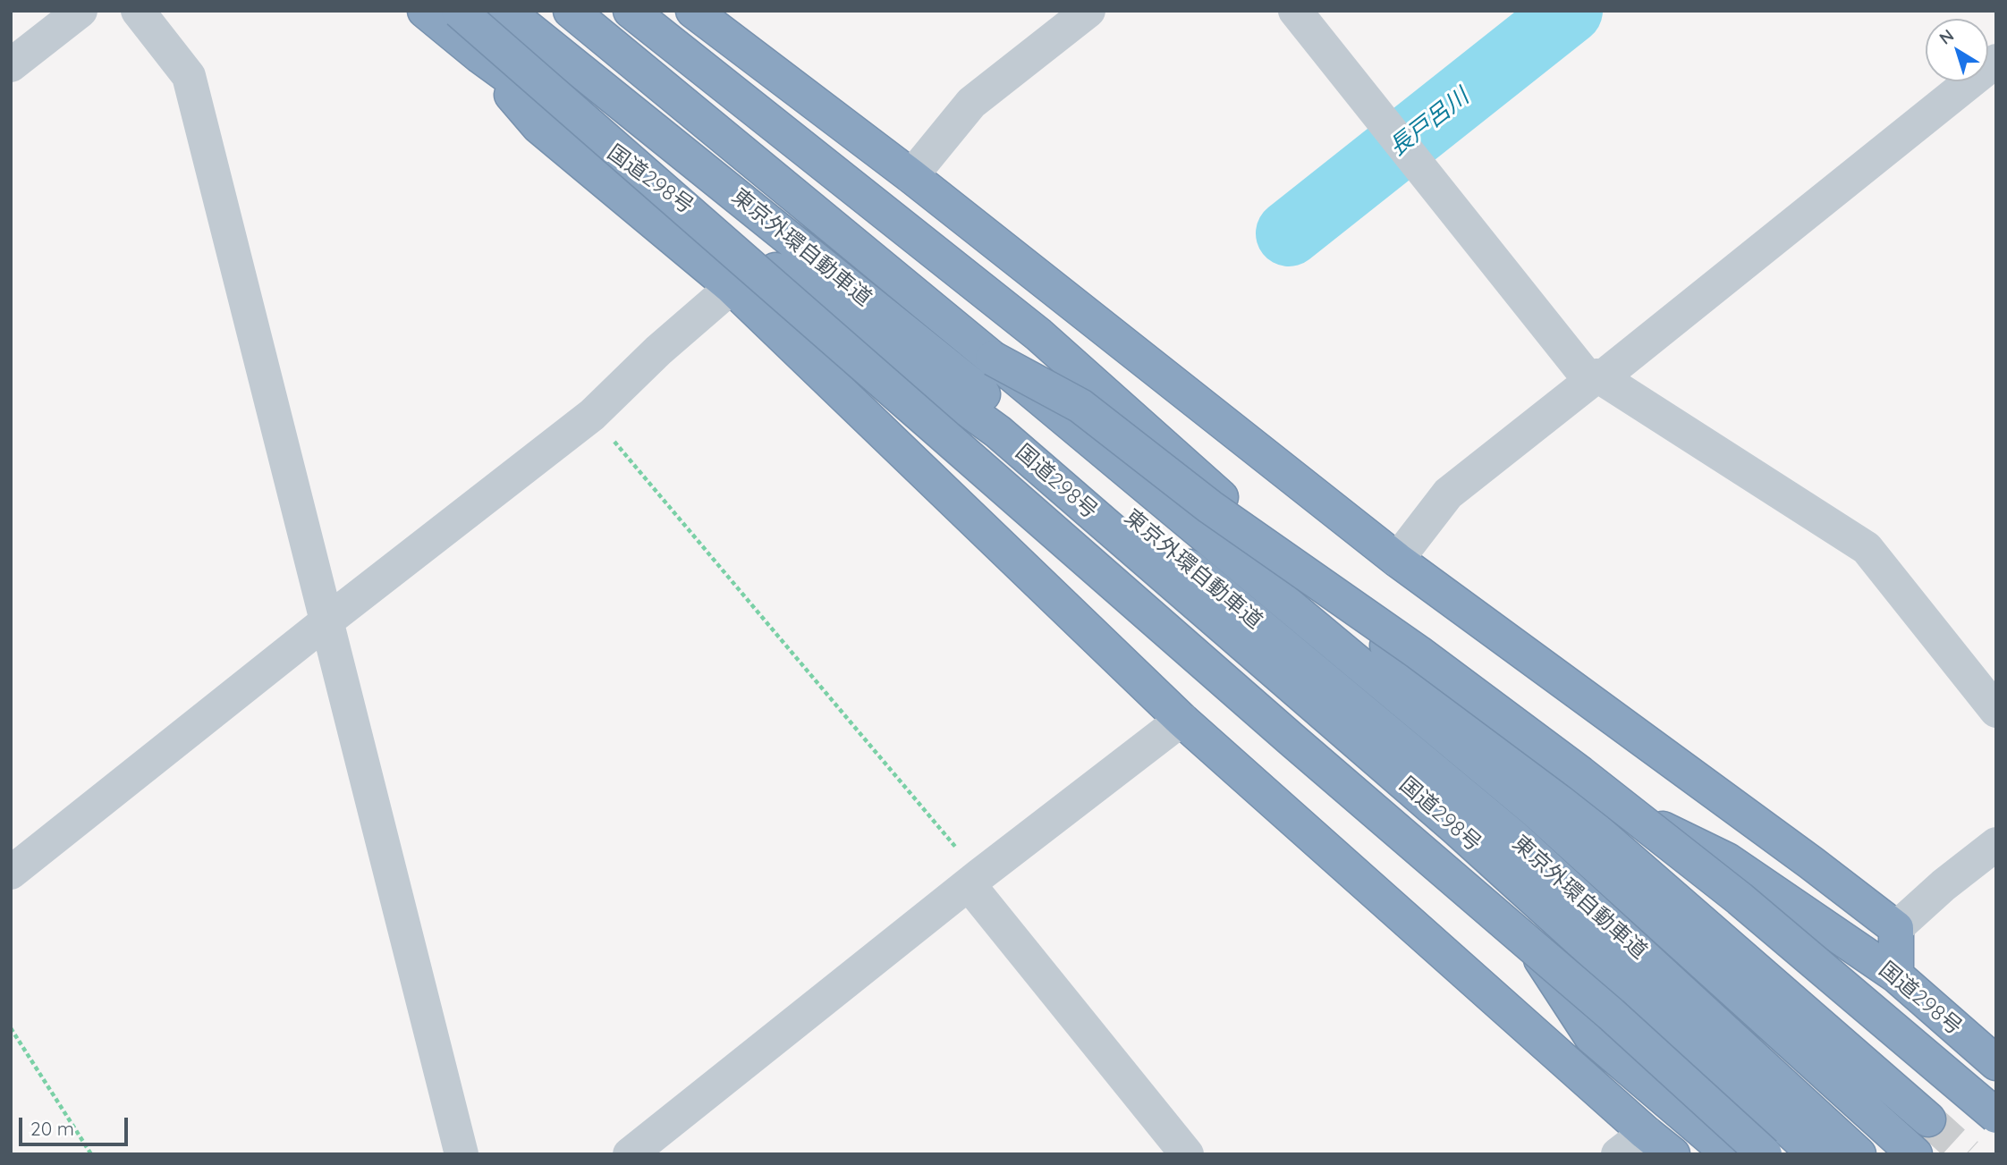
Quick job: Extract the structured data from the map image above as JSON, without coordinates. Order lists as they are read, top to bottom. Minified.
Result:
{"streets":{"highway":["国道298号","東京外環自動車道"]},"water":["長戸呂川"],"scale_bar":"20 m","north":"top left"}
